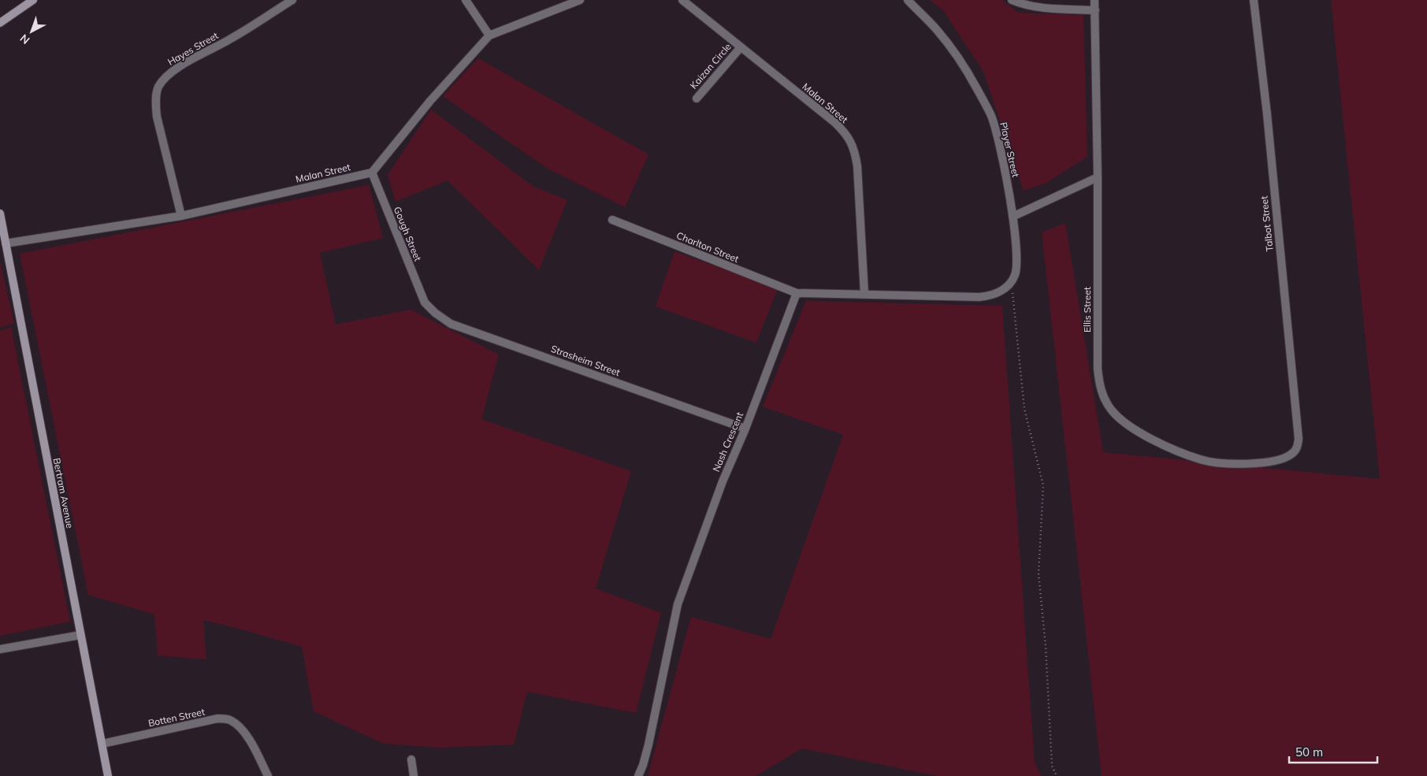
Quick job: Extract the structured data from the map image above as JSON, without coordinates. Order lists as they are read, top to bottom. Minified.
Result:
{"streets":{"street":["Hayes Street","Kaizan Circle","Malan Street","Player Street","Talbot Street","Gough Street","Charlton Street","Ellis Street","Strasheim Street","Nash Crescent","Bertram Avenue","Botten Street"]},"crossings":[["Hayes Street","Malan Street"],["Kaizan Circle","Malan Street"],["Malan Street","Gough Street"],["Malan Street","Bertram Avenue"],["Talbot Street","Ellis Street"],["Gough Street","Strasheim Street"],["Charlton Street","Nash Crescent"],["Strasheim Street","Nash Crescent"],["Bertram Avenue","Botten Street"]],"scale_bar":"50 m","north":"bottom left"}
